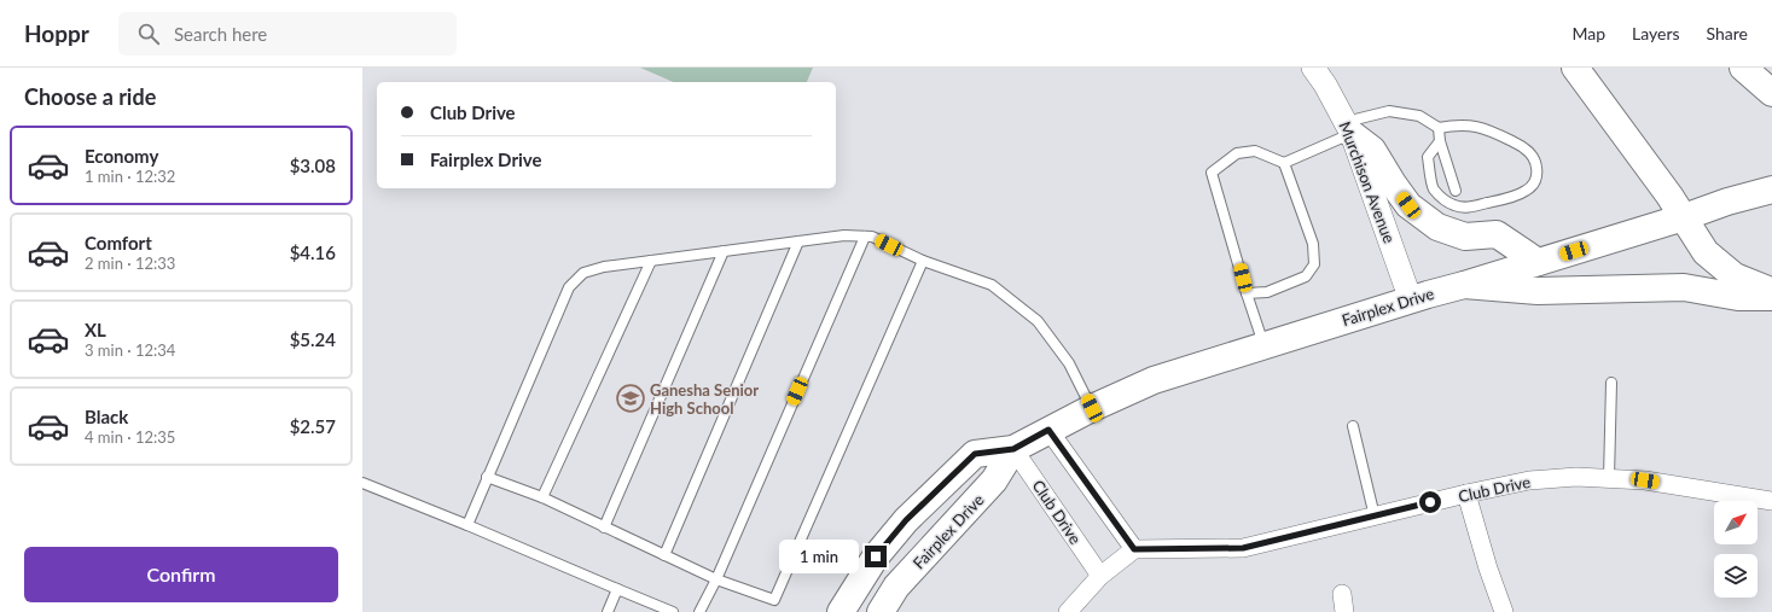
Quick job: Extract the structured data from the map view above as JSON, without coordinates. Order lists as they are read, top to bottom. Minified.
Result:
{"streets":{"main road":["Fairplex Drive"],"street":["Murchison Avenue","Club Drive"]},"crossings":[["Murchison Avenue","Fairplex Drive"],["Fairplex Drive","Club Drive"]],"places":{"school or university":["Ganesha Senior High School"]},"north":"top right","page":{"header":"Hoppr","search":"Search here","nav":["Map","Layers","Share"],"heading":"Choose a ride","banner":["Club Drive","Fairplex Drive"],"list":[{"name":"Economy","note":"1 min · 12:32","value":"$3.08"},{"name":"Comfort","note":"2 min · 12:33","value":"$4.16"},{"name":"XL","note":"3 min · 12:34","value":"$5.24"},{"name":"Black","note":"4 min · 12:35","value":"$2.57"}],"buttons":"Confirm","bubble":"1 min"}}
